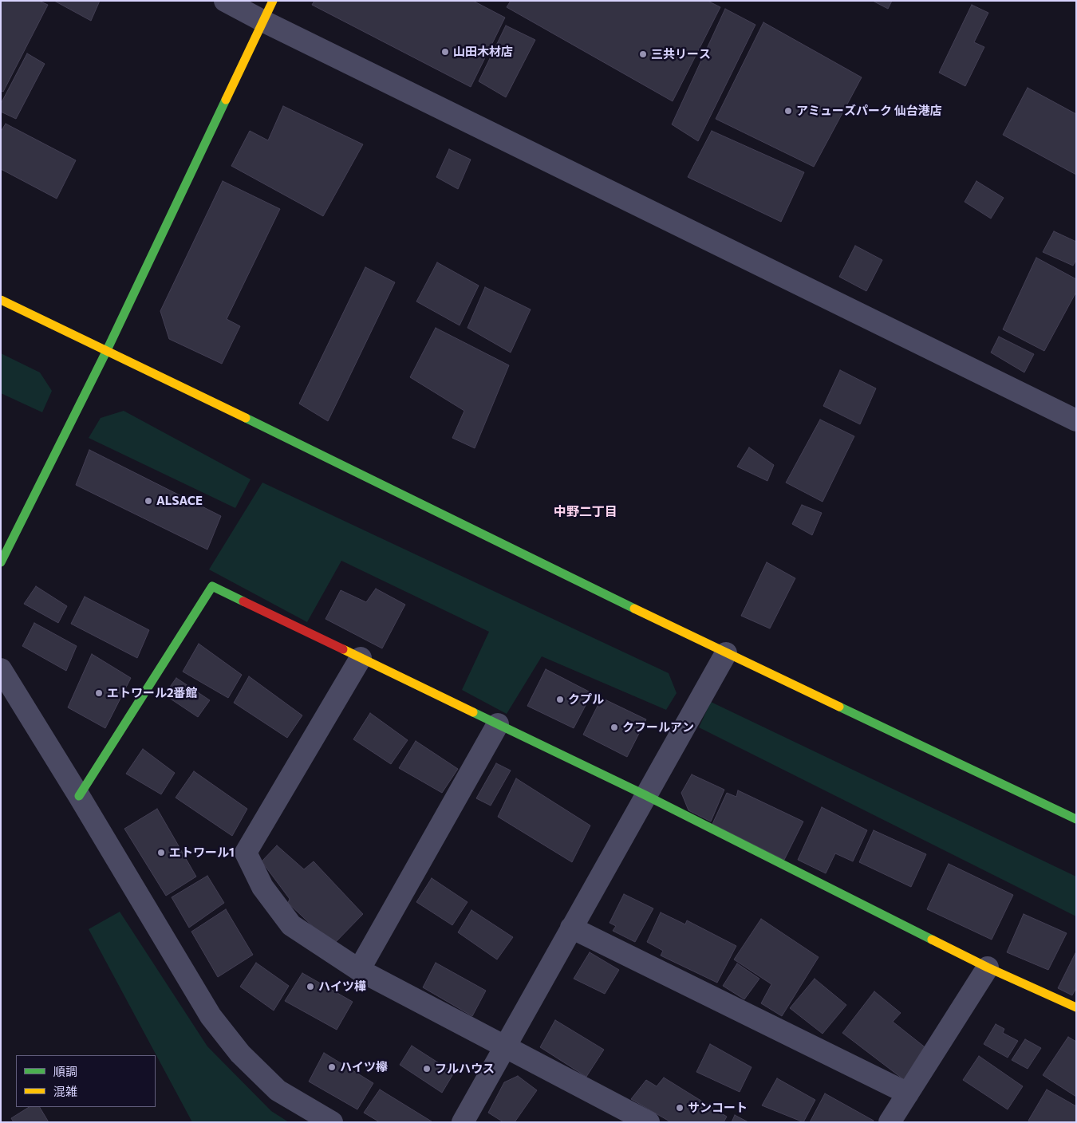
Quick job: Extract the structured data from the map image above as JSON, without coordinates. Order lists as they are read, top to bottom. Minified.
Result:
{"districts":["中野二丁目"],"places":["山田木材店","三共リース","アミューズパーク 仙台港店","ALSACE","エトワール2番館","クプル","クフールアン","エトワール1","ハイツ樺","ハイツ欅","フルハウス","サンコート"],"legend":["順調","混雑"]}
